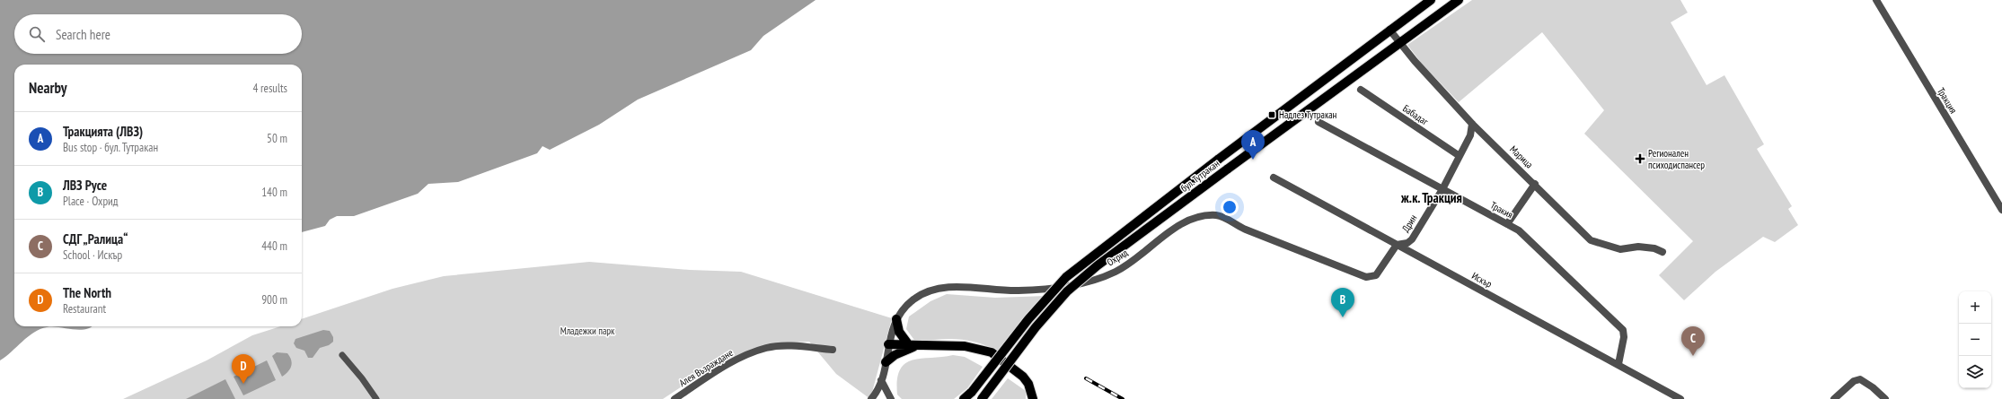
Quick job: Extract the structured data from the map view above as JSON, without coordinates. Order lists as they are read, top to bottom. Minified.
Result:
{"streets":{"main road":["бул. Тутракан"],"street":["Тракция","Бабадаг","Марица","Тракия","Дрин","Охрид","Искър","Алея Възраждане"]},"crossings":[["Бабадаг","Дрин"],["Марица","бул. Тутракан"],["Марица","Дрин"],["Тракия","Дрин"],["Тракия","Искър"],["Дрин","Охрид"],["Дрин","Искър"],["Охрид","Искър"]],"districts":["ж.к. Тракция"],"parks":["Младежки парк"],"places":{"transit":["Надлез Тутракан"],"health":["Регионален психодиспансер"]},"page":{"search":"Search here","heading":["Nearby","4 results"],"list":[{"mark":"A","name":"Тракцията (ЛВЗ)","note":"Bus stop · бул. Тутракан","value":"50 m"},{"mark":"B","name":"ЛВЗ Русе","note":"Place · Охрид","value":"140 m"},{"mark":"C","name":"СДГ „Ралица“","note":"School · Искър","value":"440 m"},{"mark":"D","name":"The North","note":"Restaurant","value":"900 m"}],"pins":["A","B","C","D"],"map_buttons":["+","−"]}}
